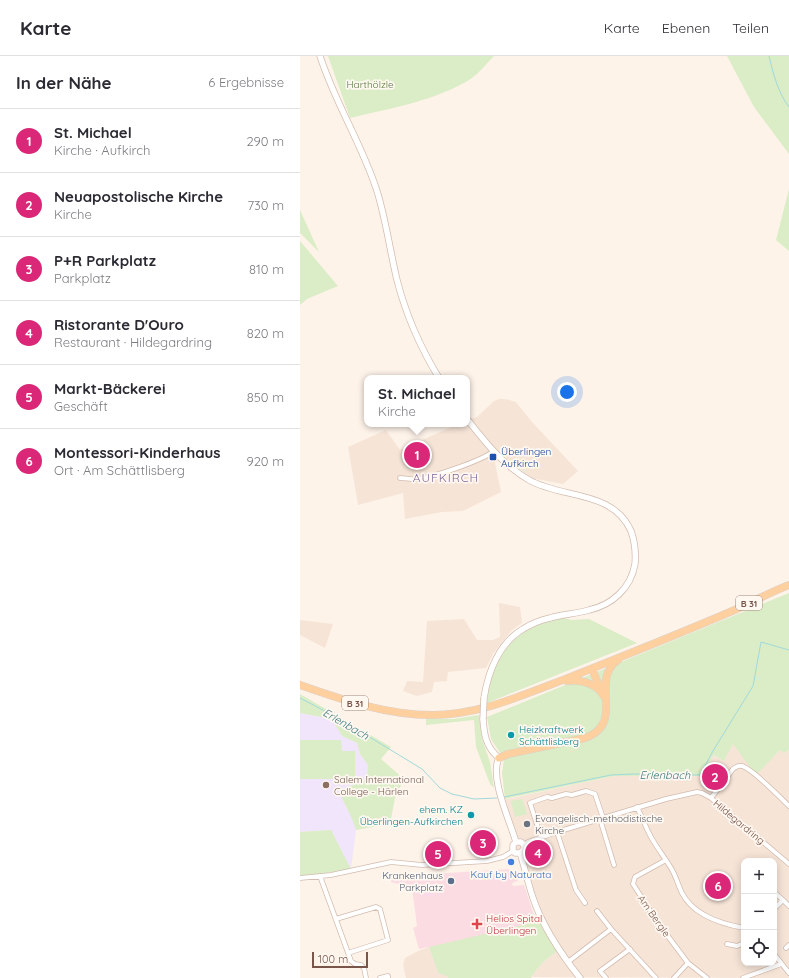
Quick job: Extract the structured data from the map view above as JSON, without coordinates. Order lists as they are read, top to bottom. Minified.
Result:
{"streets":{"main road":["B 31"],"street":["Hildegardring","Am Bergle"]},"districts":["AUFKIRCH"],"water":["Erlenbach"],"parks":["Harthölzle"],"places":{"transit":["Überlingen Aufkirch"],"other":["Heizkraftwerk Schättlisberg","Salem International College - Härlen","ehem. KZ Überlingen-Aufkirchen","Evangelisch-methodistische Kirche","Kauf by Naturata","Krankenhaus Parkplatz"],"health":["Helios Spital Überlingen"]},"scale_bar":"100 m","page":{"header":"Karte","nav":["Karte","Ebenen","Teilen"],"heading":["In der Nähe","6 Ergebnisse"],"list":[{"mark":"1","name":"St. Michael","note":"Kirche · Aufkirch","value":"290 m"},{"mark":"2","name":"Neuapostolische Kirche","note":"Kirche","value":"730 m"},{"mark":"3","name":"P+R Parkplatz","note":"Parkplatz","value":"810 m"},{"mark":"4","name":"Ristorante D'Ouro","note":"Restaurant · Hildegardring","value":"820 m"},{"mark":"5","name":"Markt-Bäckerei","note":"Geschäft","value":"850 m"},{"mark":"6","name":"Montessori-Kinderhaus","note":"Ort · Am Schättlisberg","value":"920 m"}],"popup":["St. Michael","Kirche"],"pins":["1","2","3","4","5","6"],"map_buttons":["+","−"],"scale":"100 m"}}
